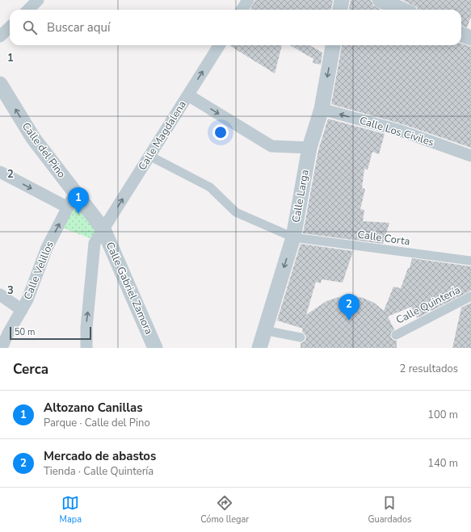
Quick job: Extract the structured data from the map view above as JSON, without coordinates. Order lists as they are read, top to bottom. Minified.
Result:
{"streets":{"street":["Calle Los Civiles","Calle Magdalena","Calle del Pino","Calle Larga","Calle Corta","Calle Velillos","Calle Gabriel Zamora","Calle Quintería"]},"crossings":[["Calle Los Civiles","Calle Larga"],["Calle Magdalena","Calle del Pino"],["Calle Magdalena","Calle Corta"],["Calle Magdalena","Calle Gabriel Zamora"],["Calle del Pino","Calle Velillos"],["Calle del Pino","Calle Gabriel Zamora"],["Calle Larga","Calle Corta"]],"one_way":["Calle Los Civiles","Calle Magdalena","Calle del Pino","Calle Larga","Calle Velillos"],"scale_bar":"50 m","page":{"search":"Buscar aquí","pins":["1","2"],"scale":"50 m","heading":["Cerca","2 resultados"],"list":[{"mark":"1","name":"Altozano Canillas","note":"Parque · Calle del Pino","value":"100 m"},{"mark":"2","name":"Mercado de abastos","note":"Tienda · Calle Quintería","value":"140 m"}],"nav":["Mapa","Cómo llegar","Guardados"]},"grid":{"rows":["1","2","3"]}}
